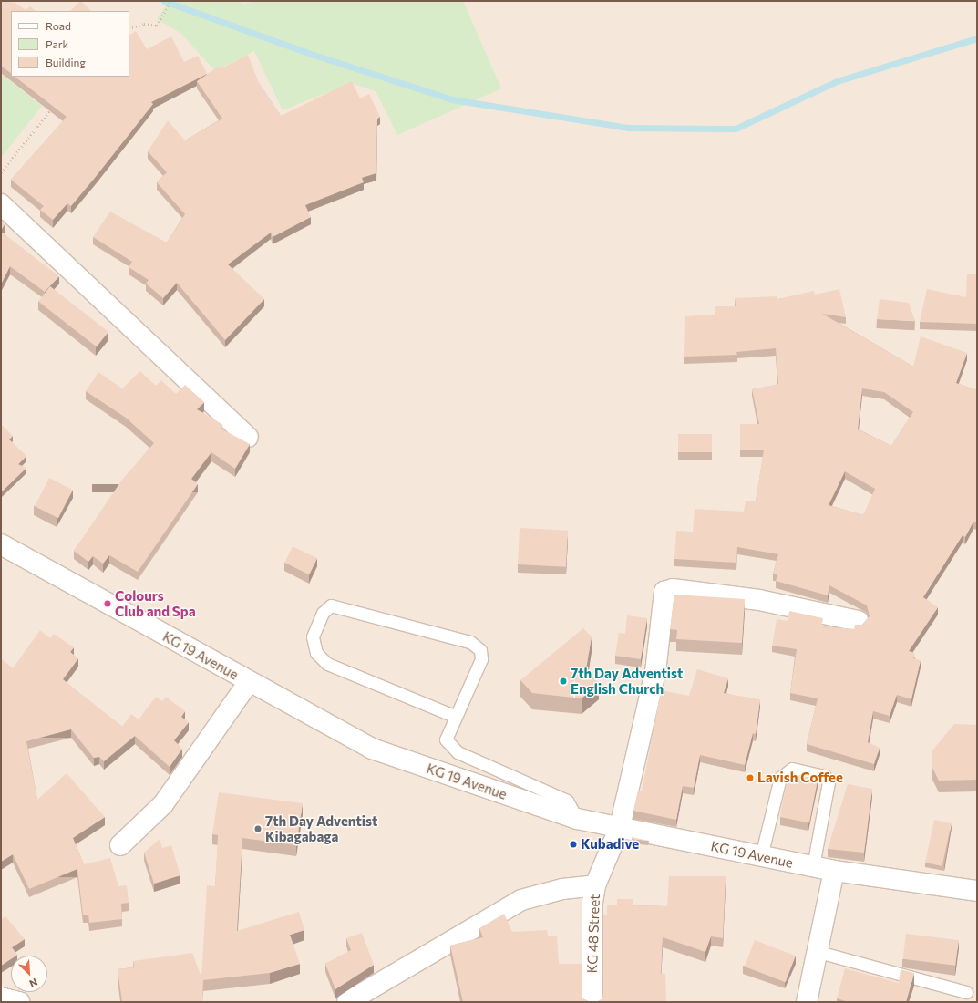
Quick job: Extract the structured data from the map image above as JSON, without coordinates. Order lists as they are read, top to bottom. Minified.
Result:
{"streets":{"street":["KG 19 Avenue","KG 48 Street"]},"crossings":[["KG 19 Avenue","KG 48 Street"]],"places":["Colours Club and Spa","7th Day Adventist English Church","Lavish Coffee","7th Day Adventist Kibagabaga","Kubadive"],"legend":["Road","Park","Building"],"north":"bottom right"}
